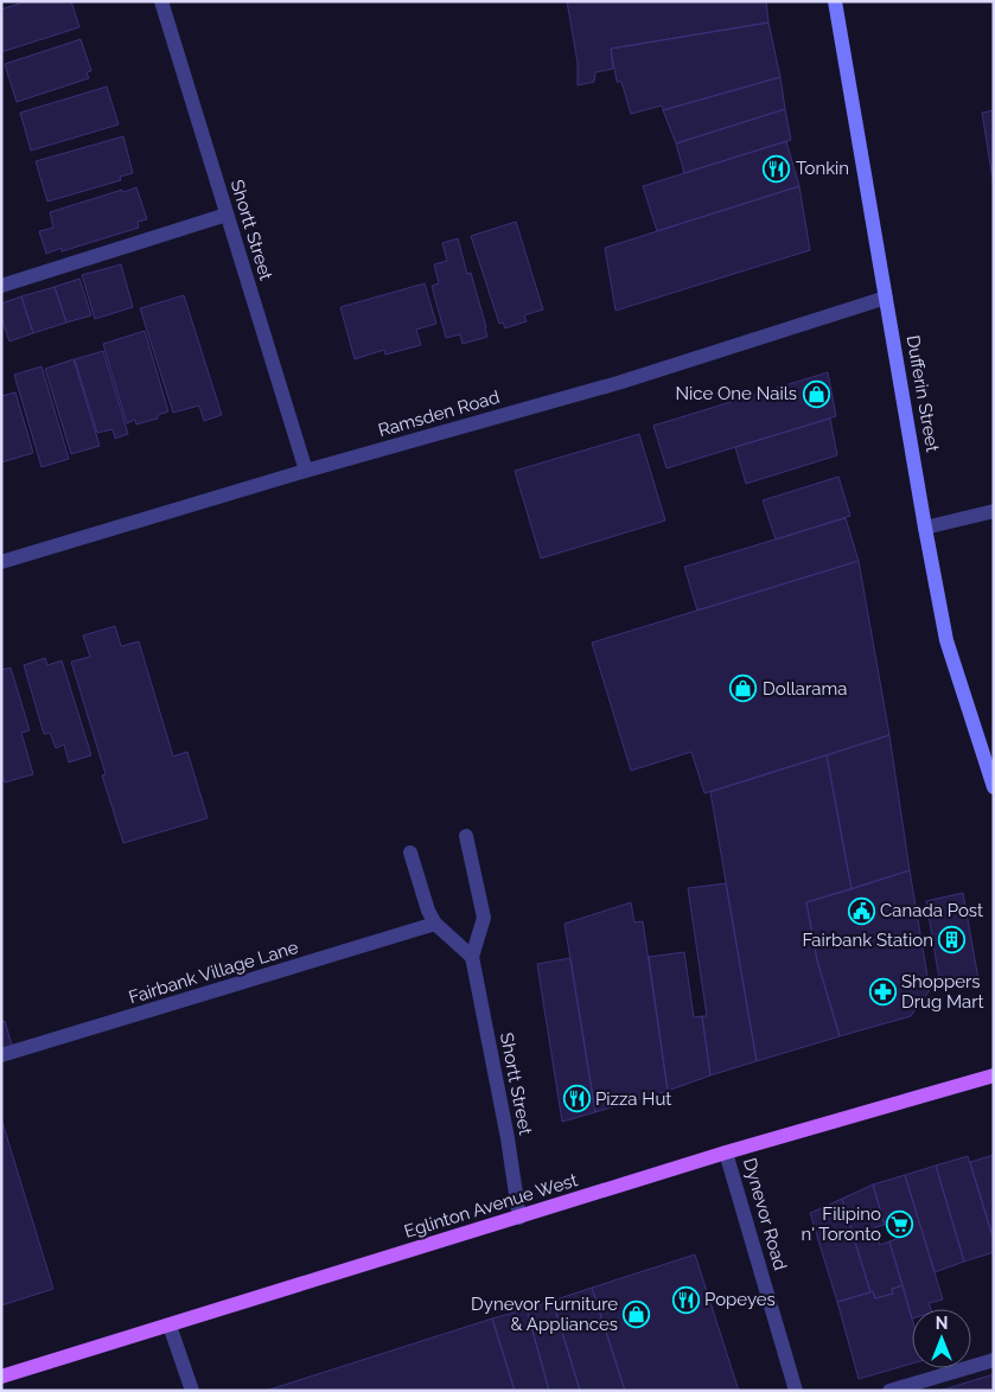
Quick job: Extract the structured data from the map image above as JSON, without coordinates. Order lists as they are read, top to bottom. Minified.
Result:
{"streets":{"main road":["Dufferin Street","Eglinton Avenue West"],"street":["Shortt Street","Ramsden Road","Fairbank Village Lane","Dynevor Road"]},"crossings":[["Shortt Street","Ramsden Road"],["Shortt Street","Eglinton Avenue West"],["Dufferin Street","Ramsden Road"],["Eglinton Avenue West","Dynevor Road"]],"places":{"restaurant":["Tonkin","Pizza Hut","Popeyes"],"shop":["Nice One Nails","Dollarama","Dynevor Furniture & Appliances"],"public building":["Canada Post"],"building":["Fairbank Station"],"pharmacy":["Shoppers Drug Mart"],"supermarket":["Filipino n' Toronto"]},"north":"top"}
